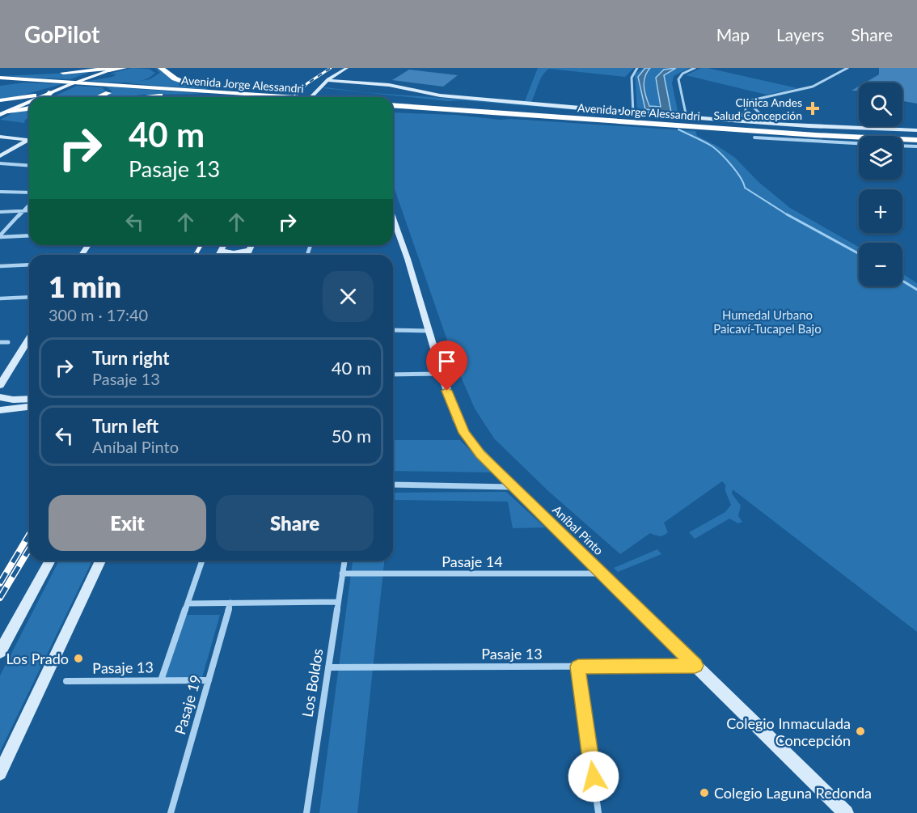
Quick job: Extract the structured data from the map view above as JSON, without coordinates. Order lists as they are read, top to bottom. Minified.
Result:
{"streets":{"highway":["Avenida Jorge Alessandri"],"street":["Aníbal Pinto","Pasaje 14","Pasaje 13","Los Boldos","Pasaje 19"]},"crossings":[["Aníbal Pinto","Pasaje 14"],["Aníbal Pinto","Pasaje 13"],["Pasaje 14","Los Boldos"],["Pasaje 13","Los Boldos"],["Pasaje 13","Pasaje 19"]],"parks":["Humedal Urbano Paicaví-Tucapel Bajo"],"places":{"health":["Clínica Andes Salud Concepción"],"other":["Los Prado","Colegio Inmaculada Concepción","Colegio Laguna Redonda"]},"page":{"header":"GoPilot","nav":["Map","Layers","Share"],"map_buttons":["+","−"],"turn":["40 m","Pasaje 13"],"heading":["1 min","300 m · 17:40"],"list":[{"name":"Turn right","note":"Pasaje 13","value":"40 m"},{"name":"Turn left","note":"Aníbal Pinto","value":"50 m"}],"buttons":["Exit","Share"]}}
